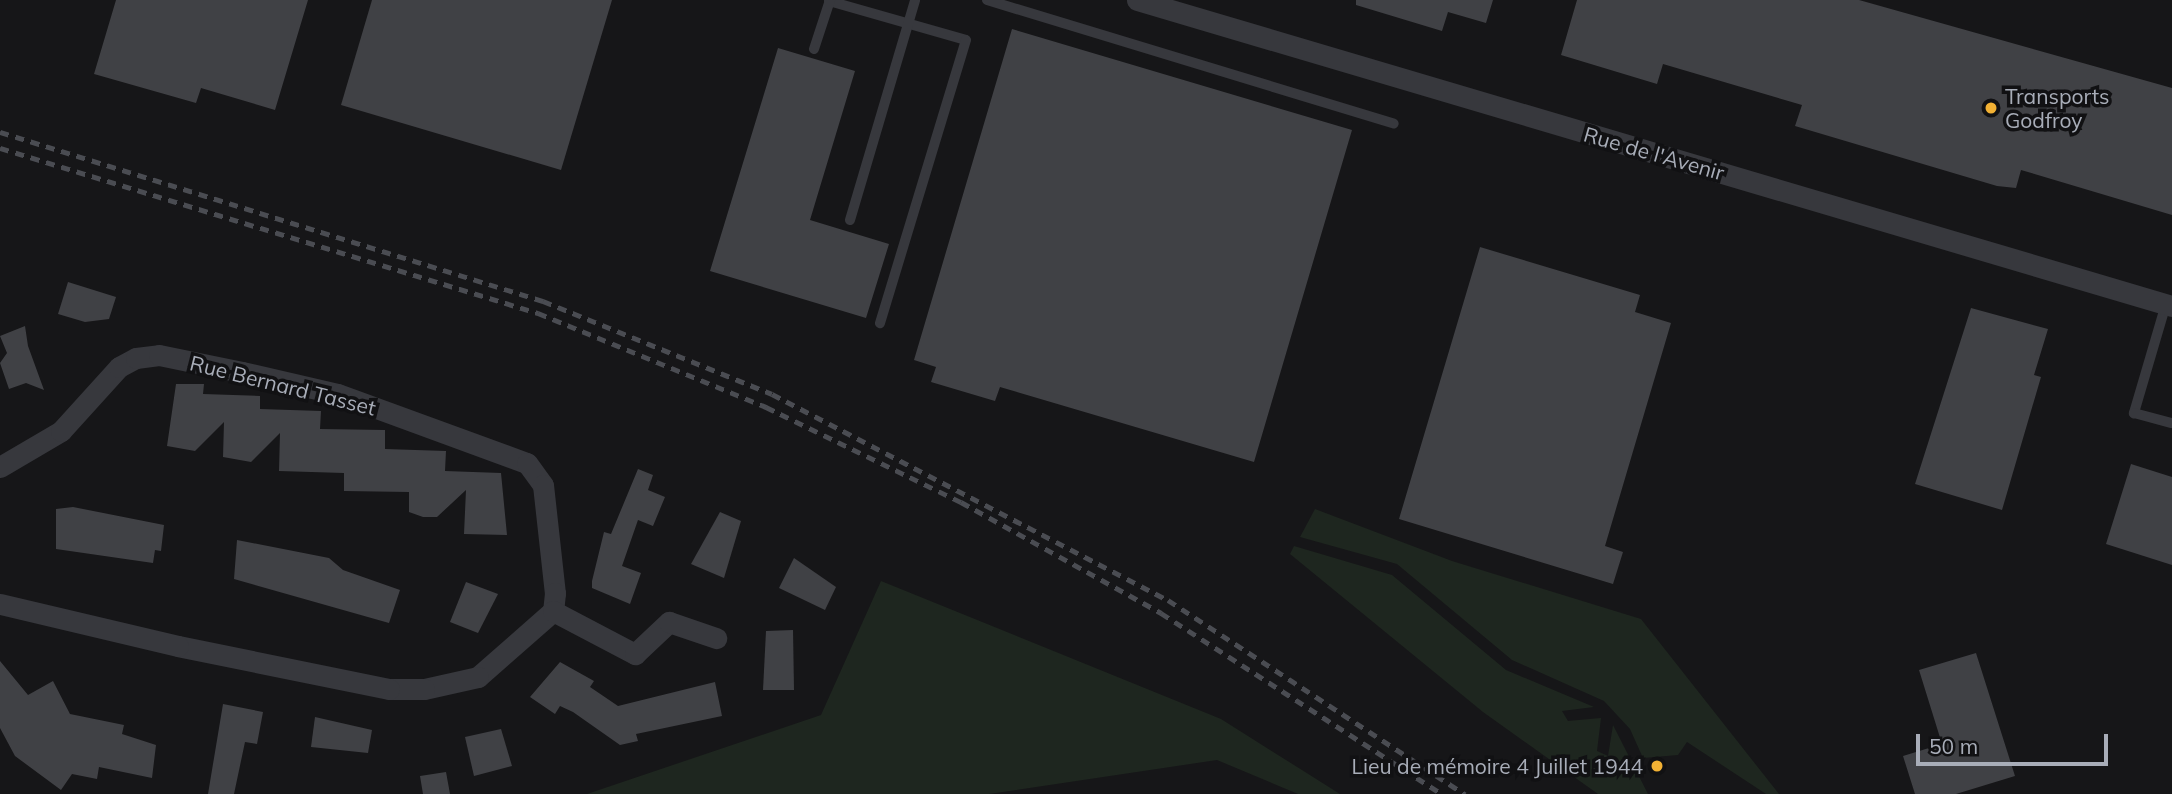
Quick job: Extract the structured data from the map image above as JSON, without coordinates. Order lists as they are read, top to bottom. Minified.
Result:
{"streets":{"street":["Rue de l'Avenir","Rue Bernard Tasset"]},"places":["Transports Godfroy","Lieu de mémoire 4 Juillet 1944"],"scale_bar":"50 m"}
